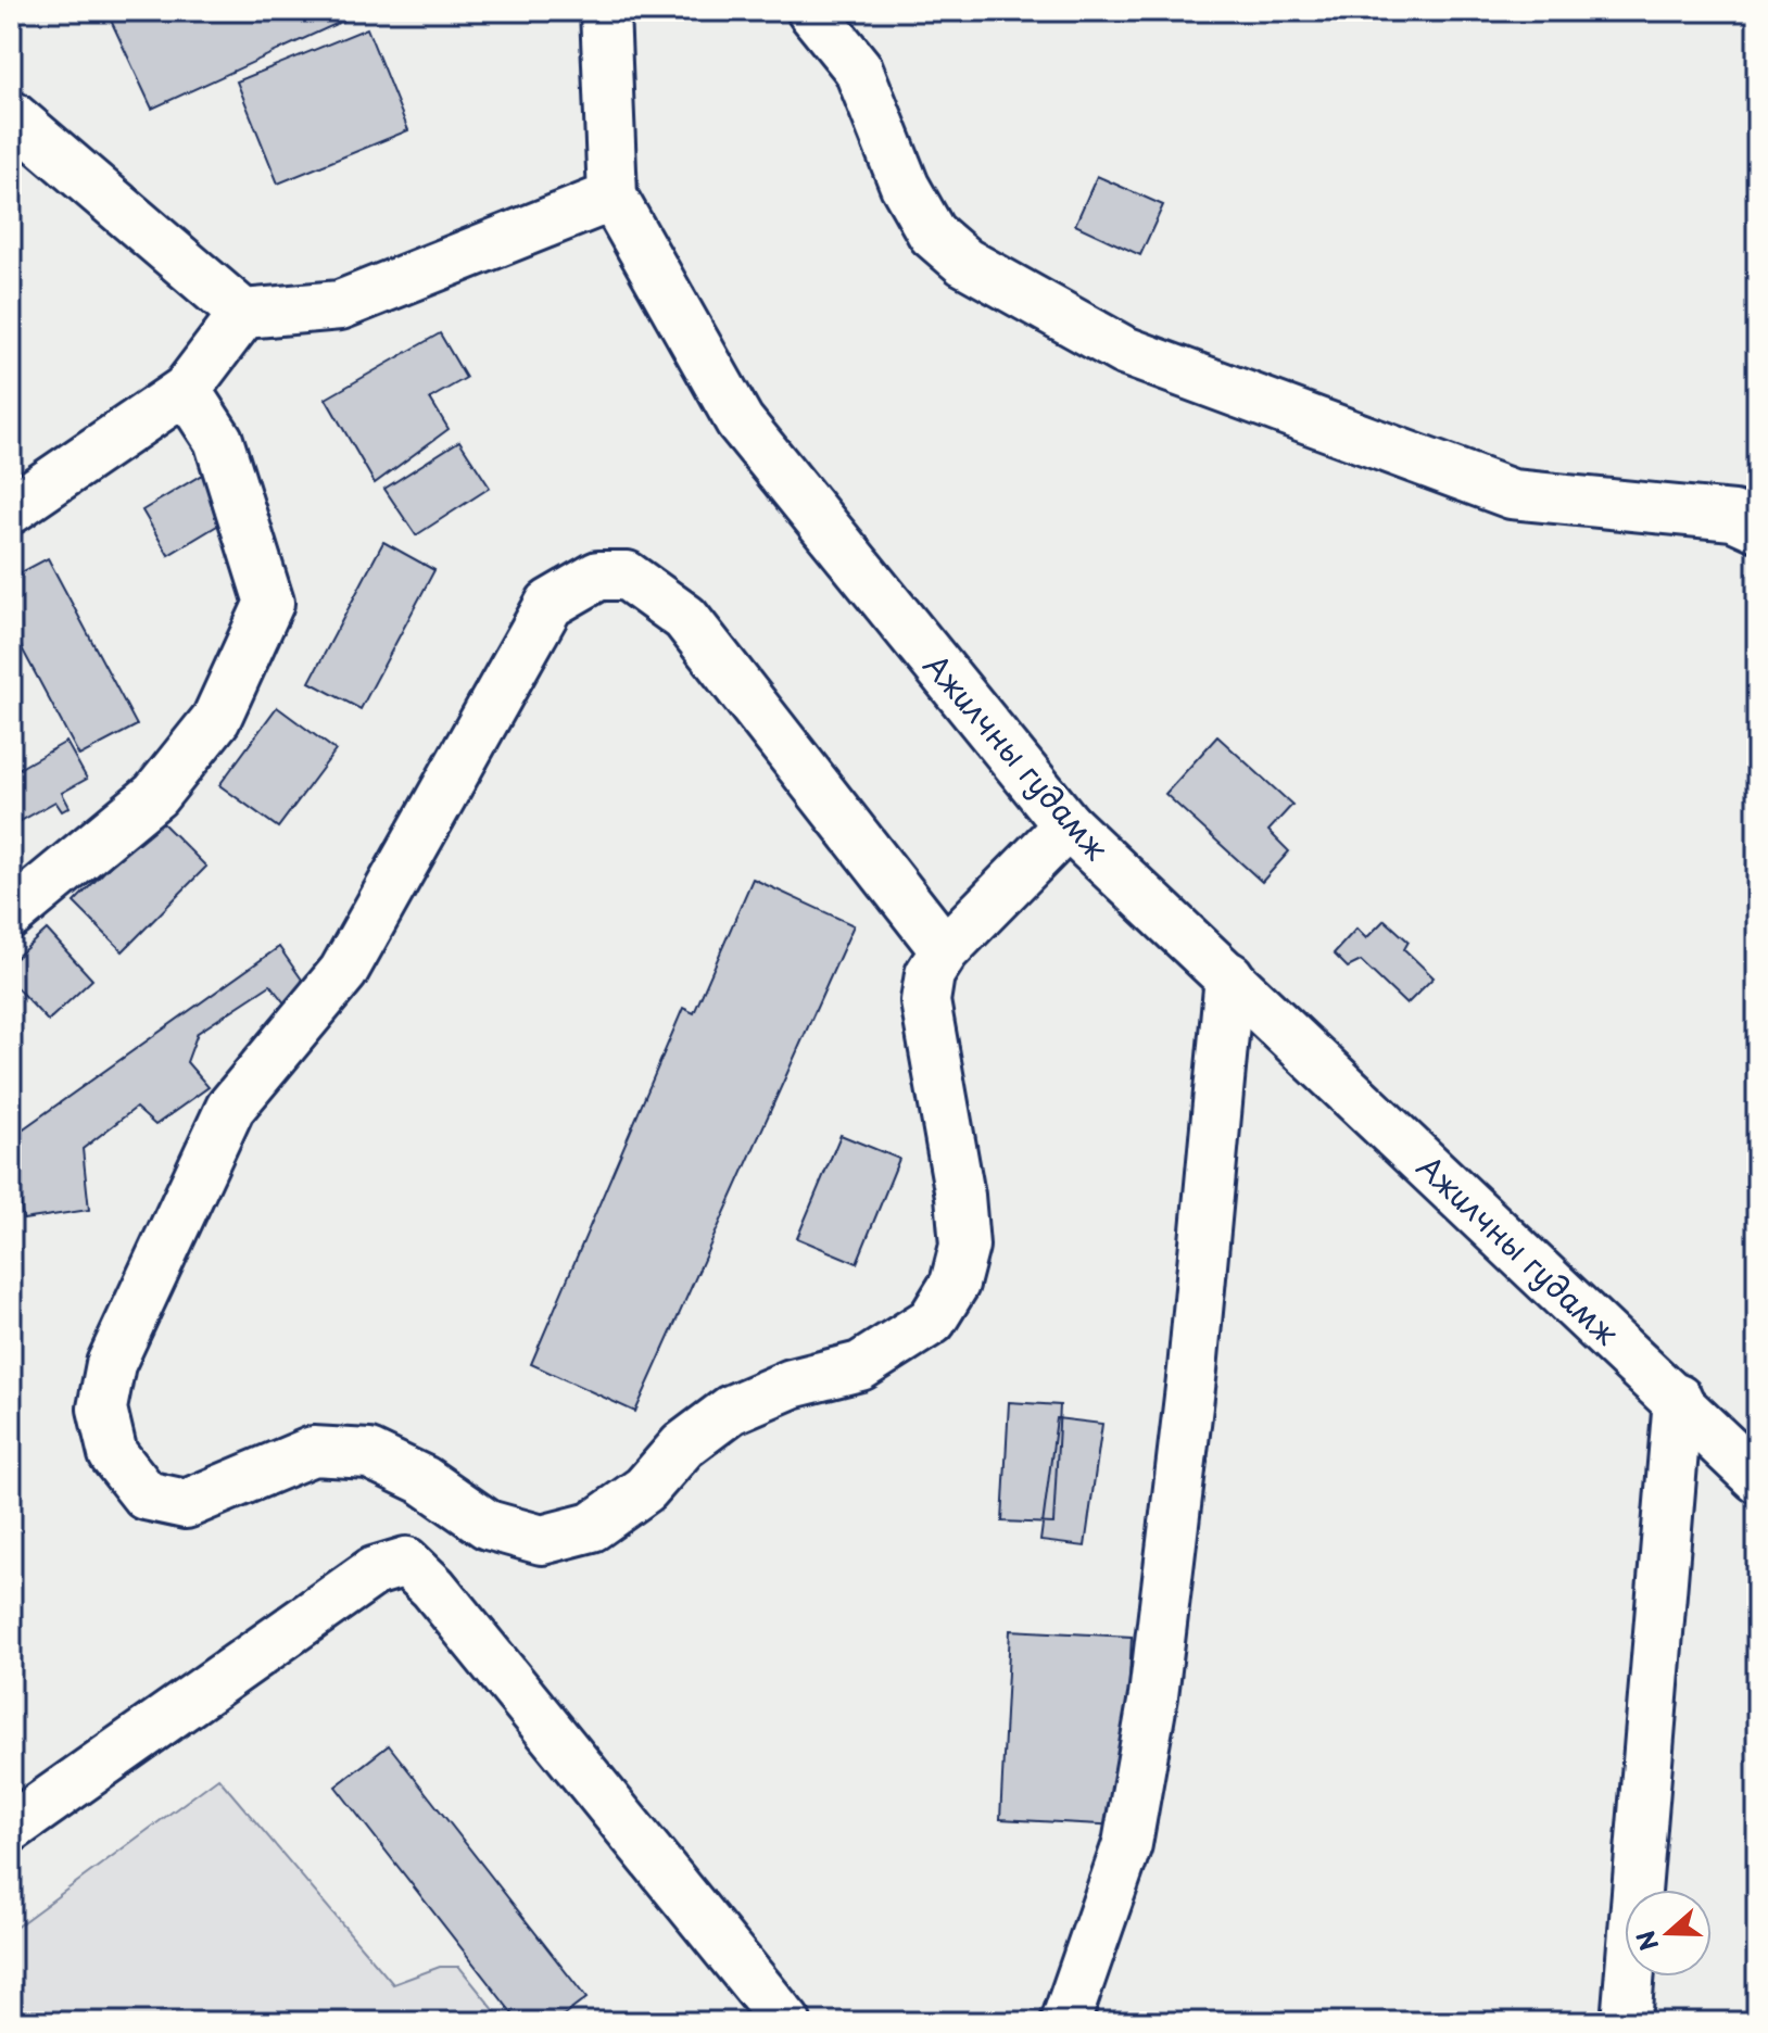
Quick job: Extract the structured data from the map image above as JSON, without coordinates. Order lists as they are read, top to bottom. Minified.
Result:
{"streets":{"main road":["Ажилчны гудамж"]},"north":"left"}
